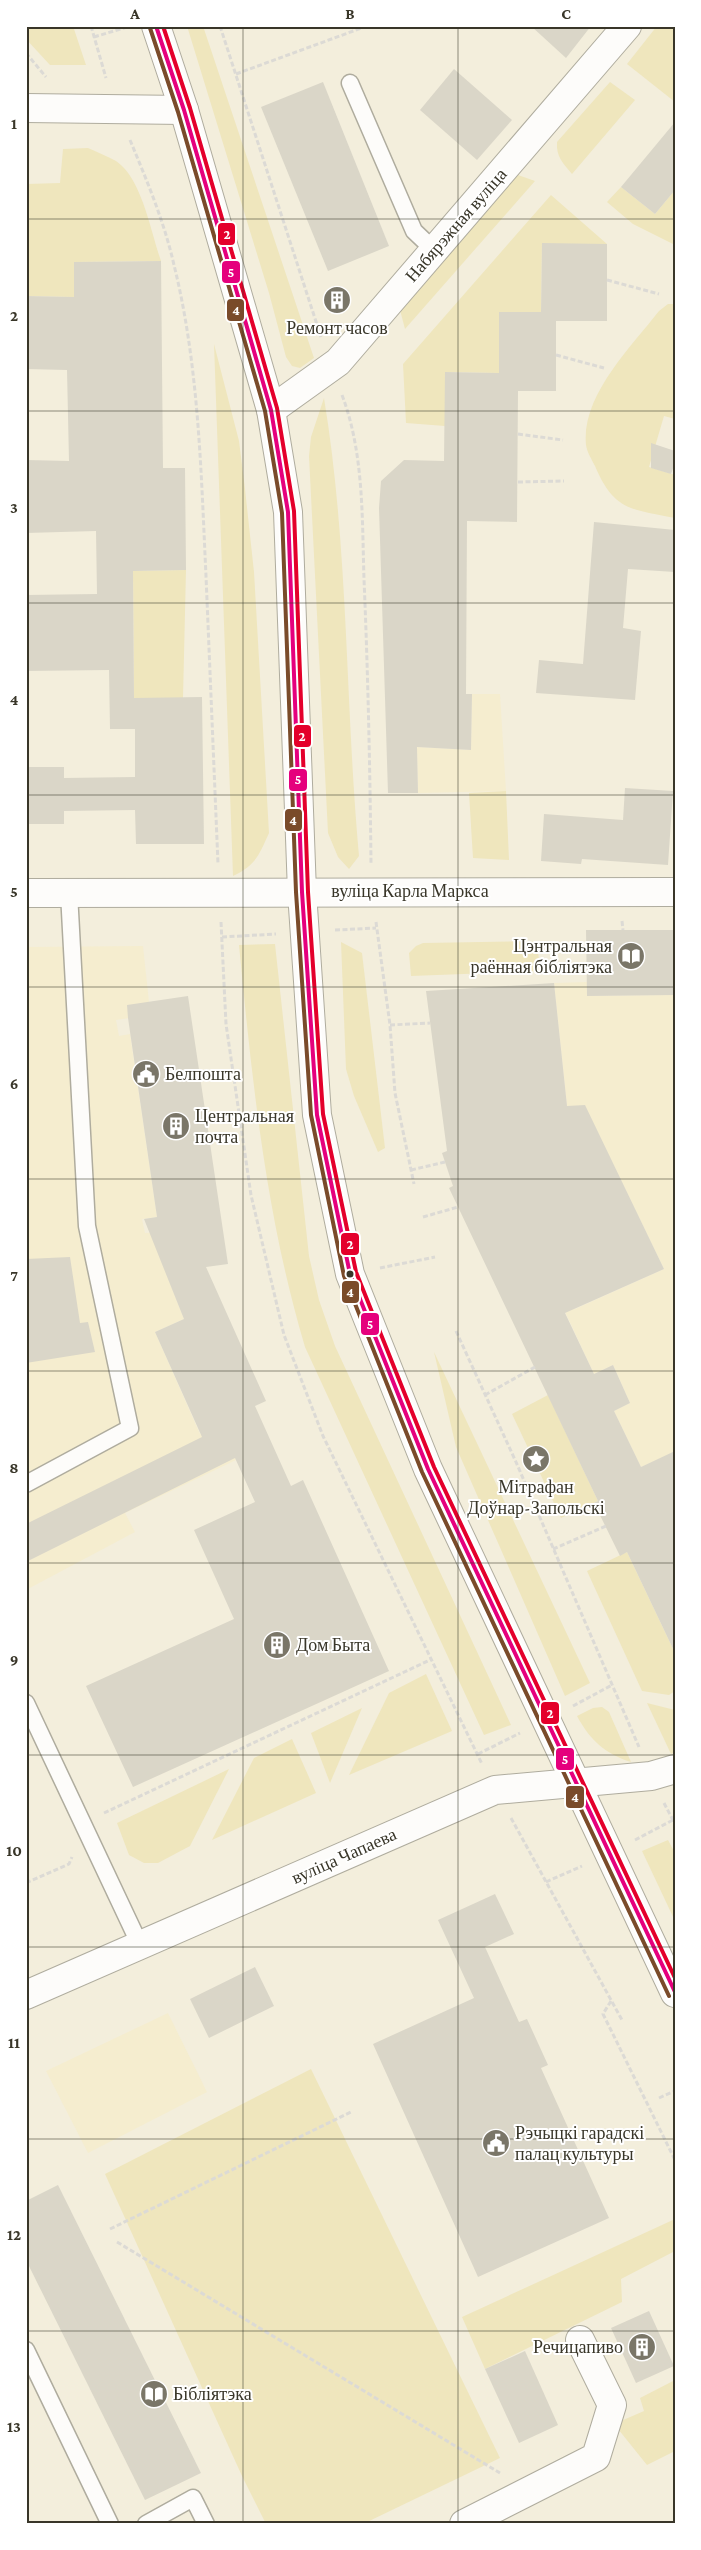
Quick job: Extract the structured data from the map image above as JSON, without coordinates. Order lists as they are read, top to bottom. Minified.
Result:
{"streets":{"street":["Набярэжная вуліца","вуліца Карла Маркса","вуліца Чапаева"]},"places":{"building":["Ремонт часов","Центральная почта","Дом Быта","Речицапиво"],"library":["Цэнтральная раённая бібліятэка","Бібліятэка"],"public building":["Белпошта","Рэчыцкі гарадскі палац культуры"],"place":["Мітрафан Доўнар-Запольскі"]},"lines":["transit line 5","transit line 2","transit line 4"],"grid":{"columns":["A","B","C"],"rows":["1","2","3","4","5","6","7","8","9","10","11","12","13"]}}
